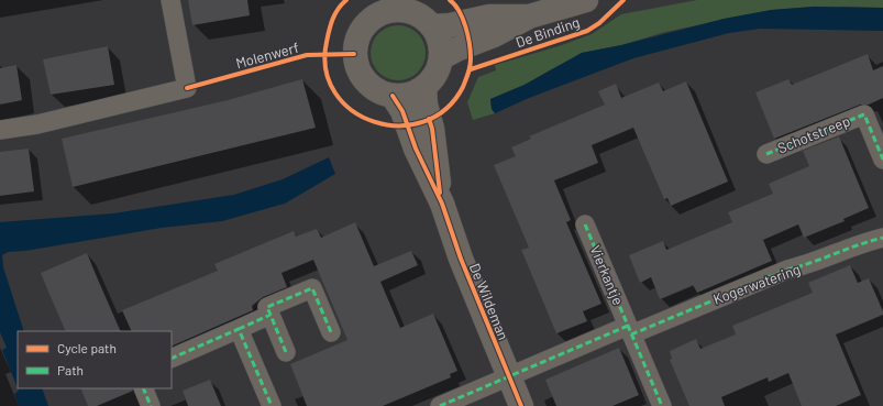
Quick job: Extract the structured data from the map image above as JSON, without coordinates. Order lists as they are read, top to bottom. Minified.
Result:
{"streets":{"street":["De Binding","Schotstreep","Vierkantje","Kogerwatering","De Wildeman"],"cycle path":["Molenwerf"]},"crossings":[["De Binding","De Wildeman"],["Vierkantje","Kogerwatering"],["Kogerwatering","De Wildeman"]],"legend":["Cycle path","Path"]}
